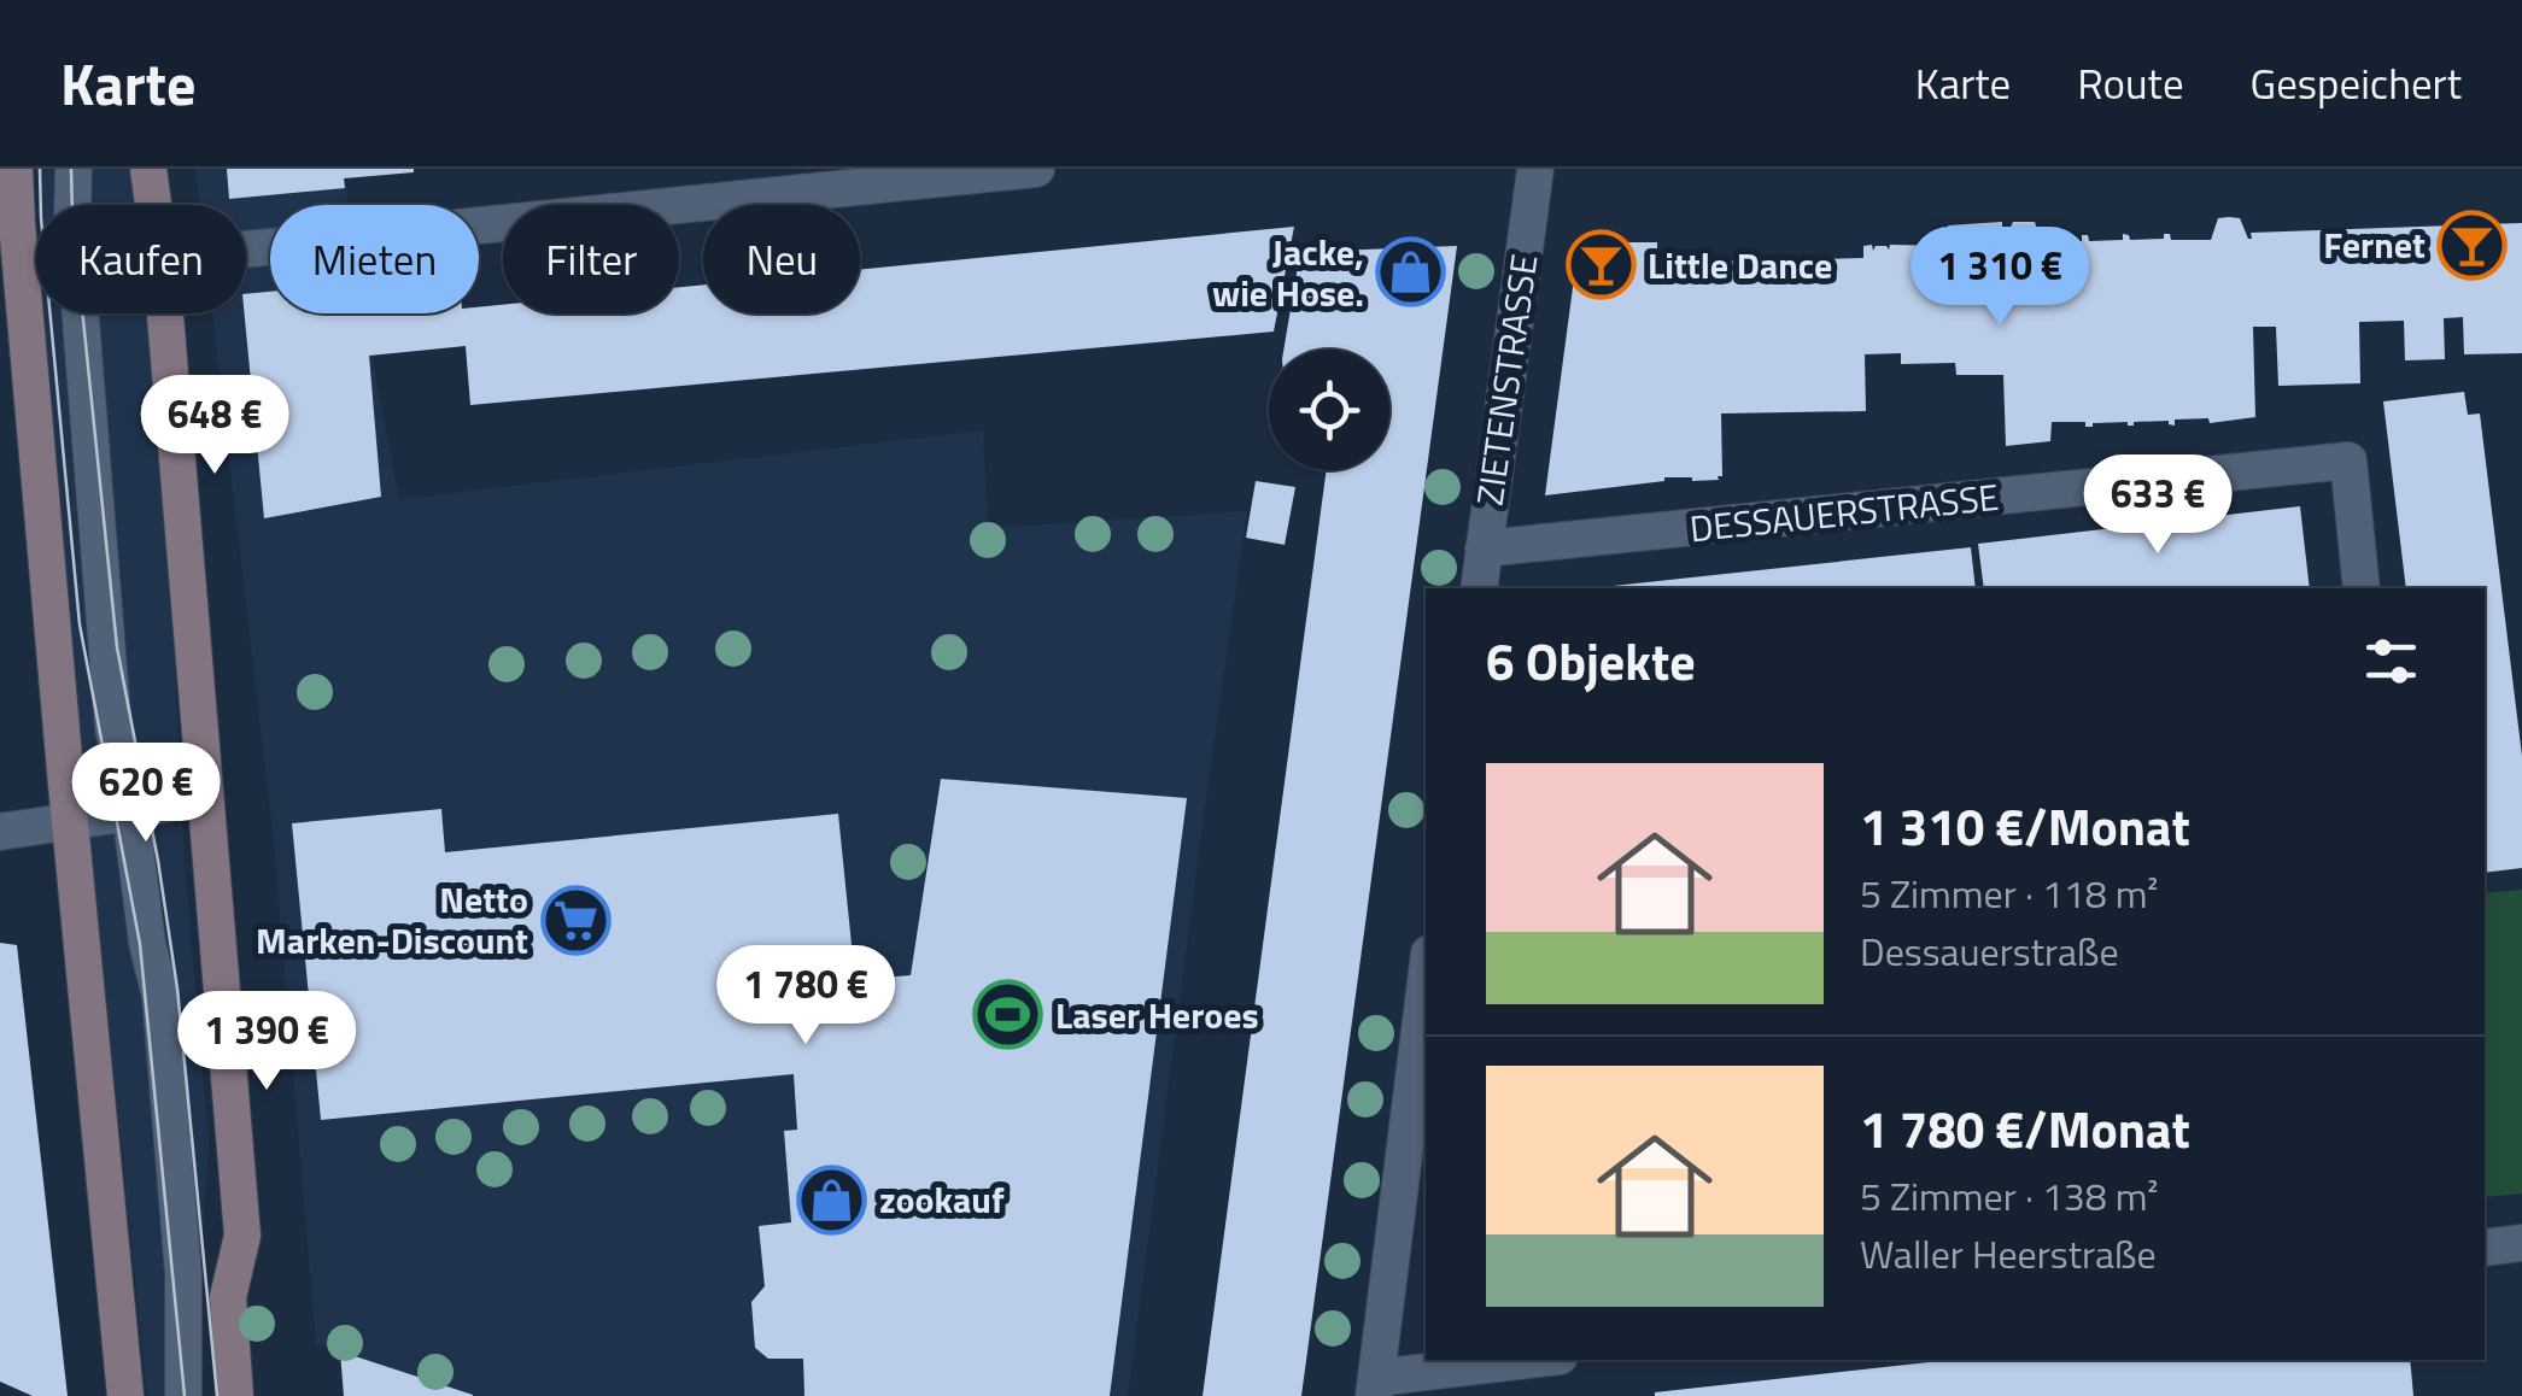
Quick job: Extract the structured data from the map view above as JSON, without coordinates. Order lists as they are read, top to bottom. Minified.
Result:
{"streets":{"street":["ZIETENSTRASSE","DESSAUERSTRASSE"]},"crossings":[["ZIETENSTRASSE","DESSAUERSTRASSE"]],"places":{"bar":["Fernet","Little Dance"],"shop":["Jacke, wie Hose.","zookauf"],"supermarket":["Netto Marken-Discount"],"sports":["Laser Heroes"]},"page":{"header":"Karte","nav":["Karte","Route","Gespeichert"],"chip":["Kaufen","Mieten","Filter","Neu"],"price":["1 310 €","648 €","633 €","620 €","1 780 €","1 390 €"],"heading":"6 Objekte","list":[{"name":"1 310 €/Monat","note":"5 Zimmer · 118 m² · Dessauerstraße"},{"name":"1 780 €/Monat","note":"5 Zimmer · 138 m² · Waller Heerstraße"}]}}
